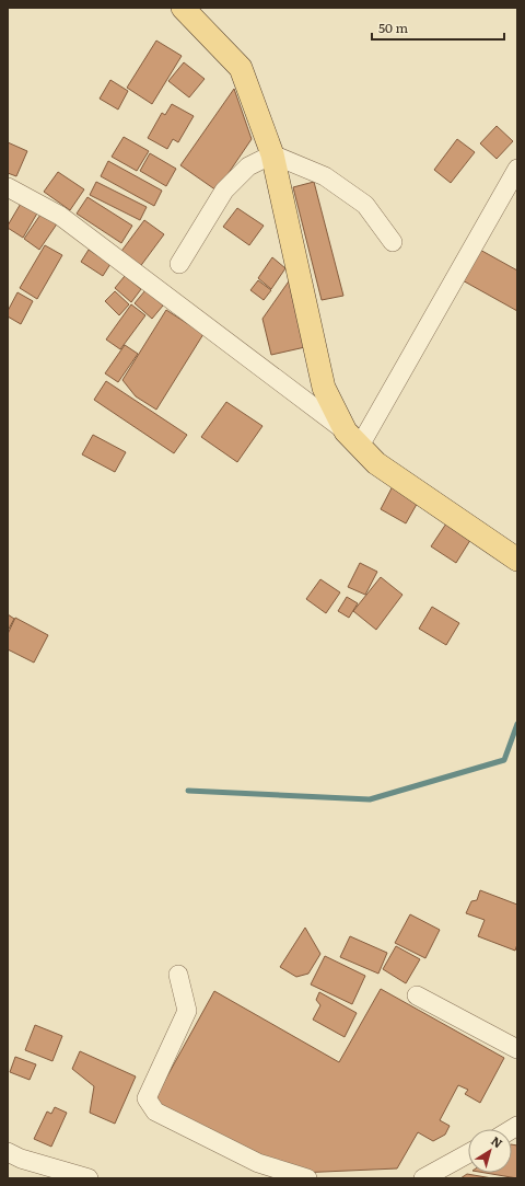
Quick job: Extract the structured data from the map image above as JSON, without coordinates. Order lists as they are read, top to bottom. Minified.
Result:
{"scale_bar":"50 m","north":"top right"}
